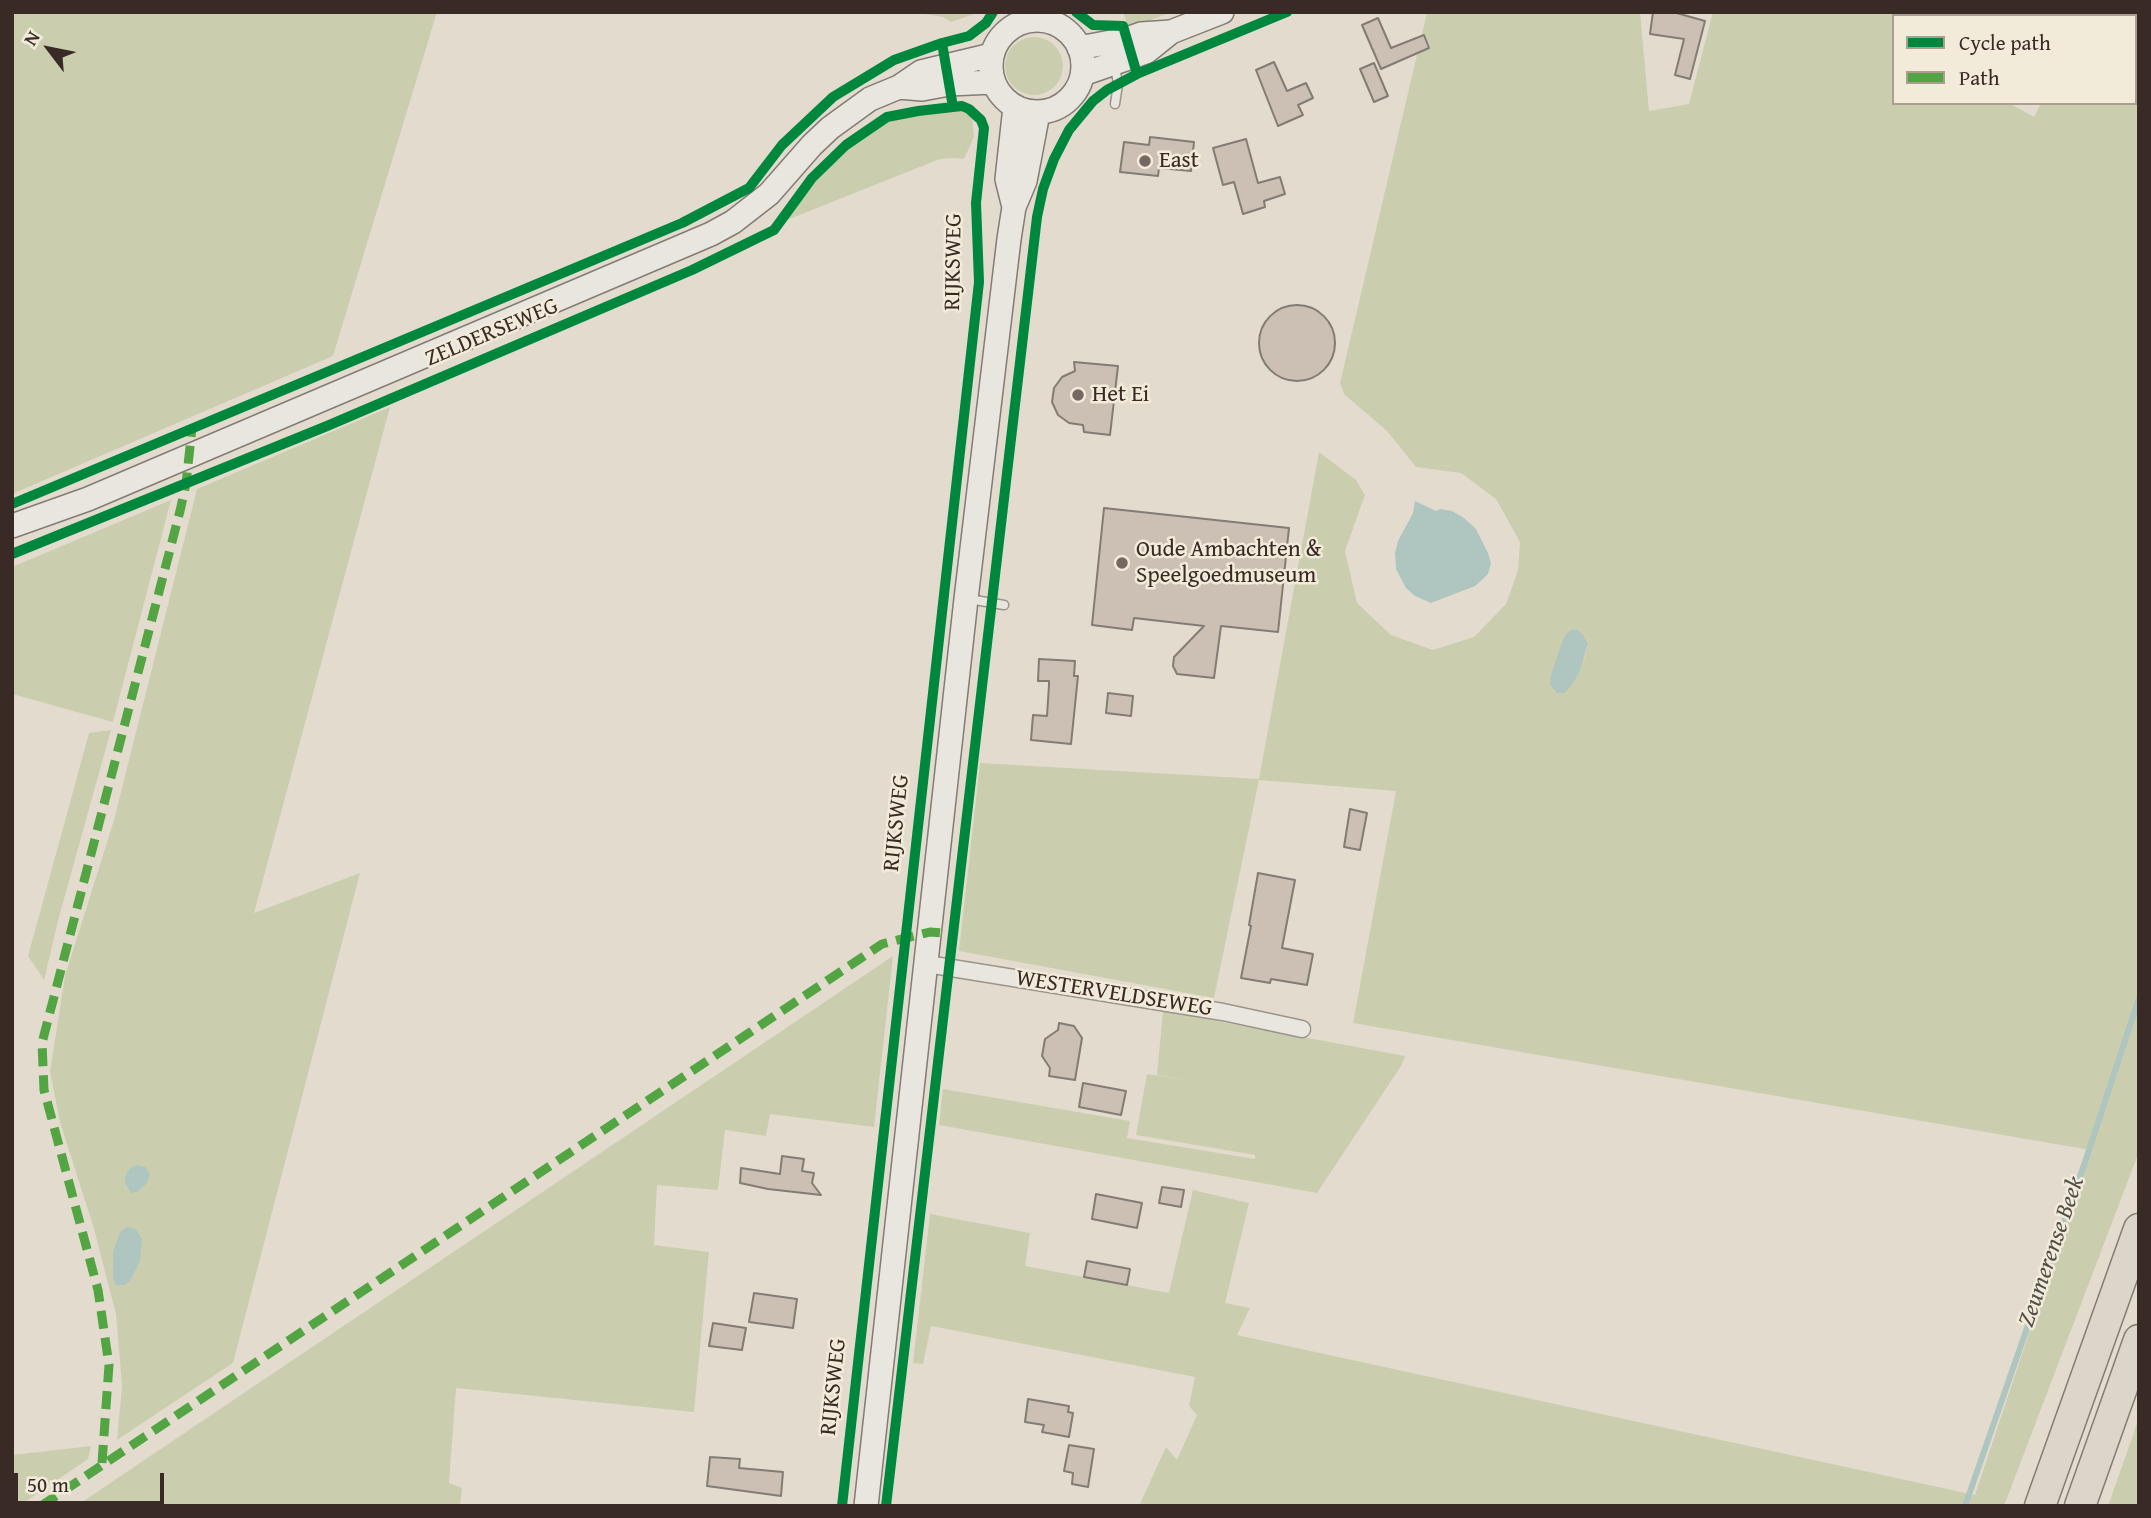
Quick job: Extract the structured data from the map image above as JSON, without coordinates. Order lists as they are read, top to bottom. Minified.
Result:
{"streets":{"main road":["RIJKSWEG","ZELDERSEWEG"],"street":["WESTERVELDSEWEG"]},"crossings":[["RIJKSWEG","ZELDERSEWEG"],["RIJKSWEG","WESTERVELDSEWEG"]],"water":["Zeumerense Beek"],"places":["East","Het Ei","Oude Ambachten & Speelgoedmuseum"],"legend":["Cycle path","Path"],"scale_bar":"50 m","north":"top left"}
